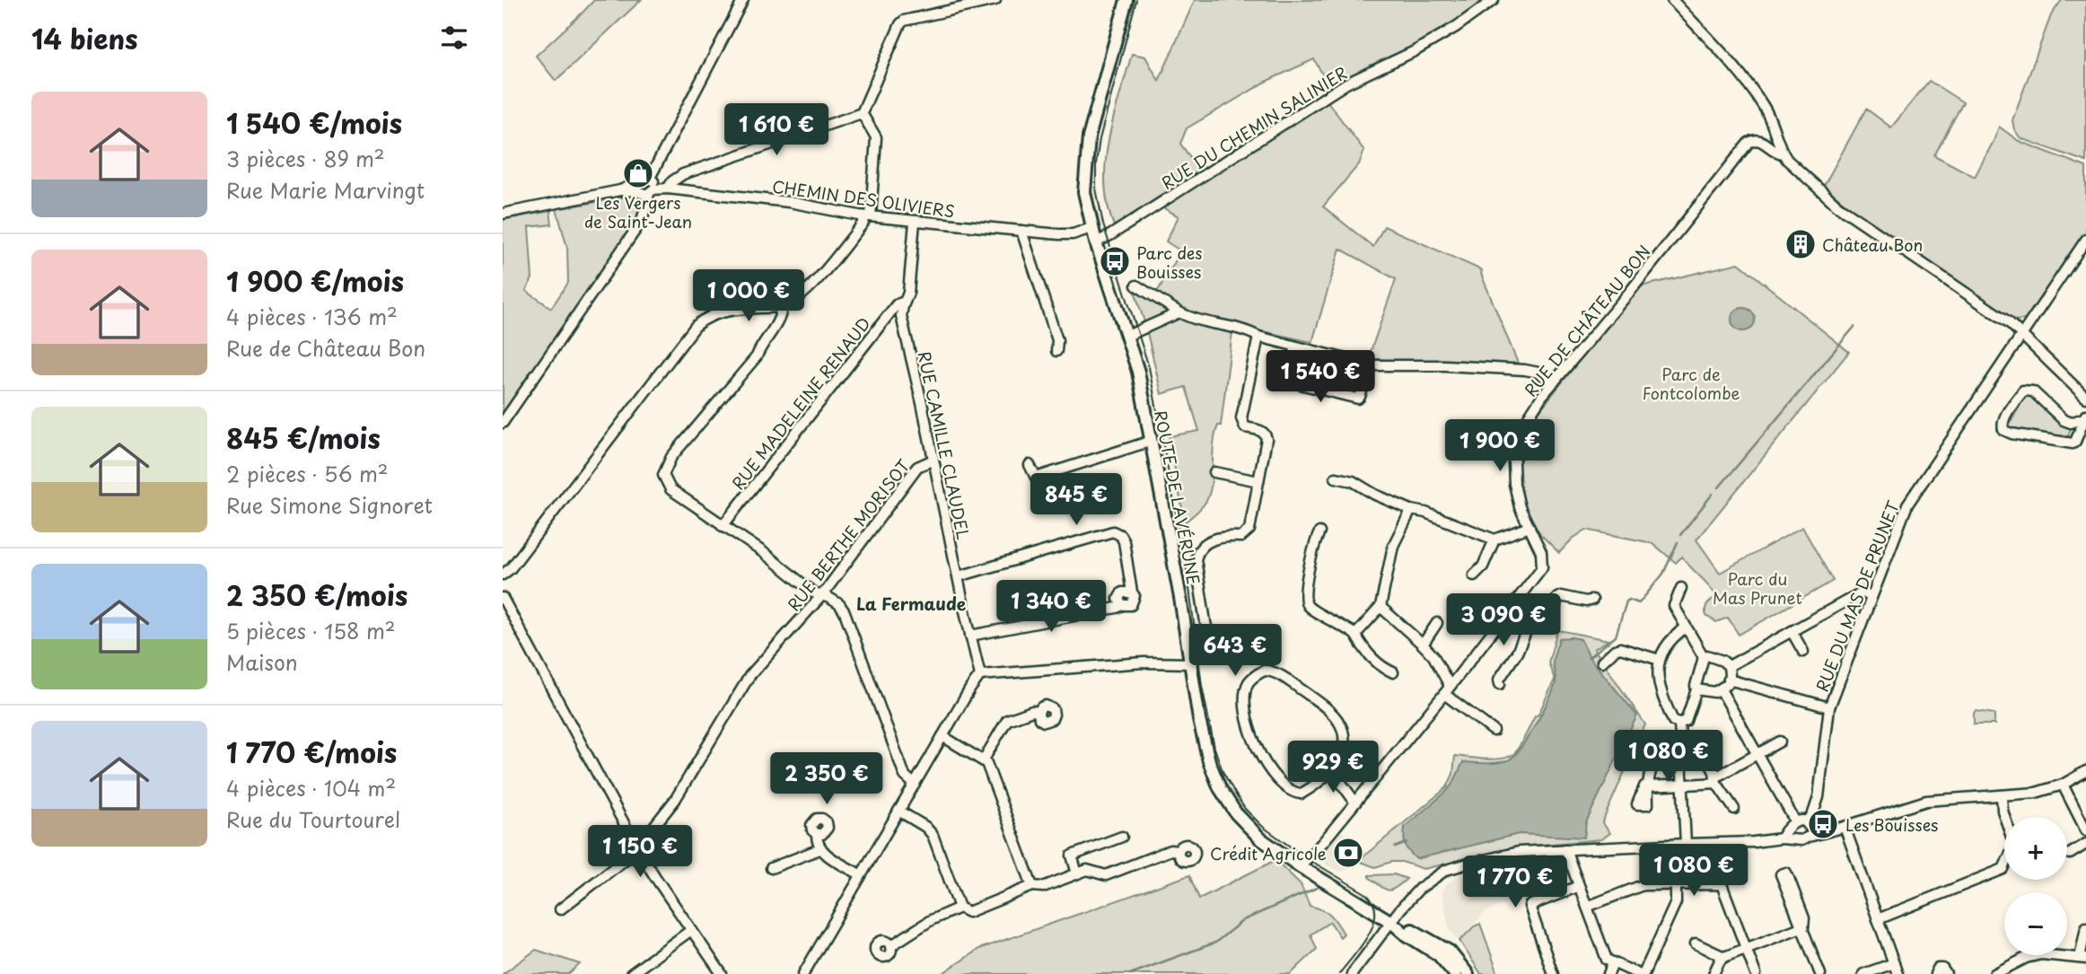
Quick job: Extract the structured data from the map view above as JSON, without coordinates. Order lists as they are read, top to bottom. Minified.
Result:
{"streets":{"main road":["ROUTE DE LAVÉRUNE"],"street":["RUE DU CHEMIN SALINIER","CHEMIN DES OLIVIERS","RUE DE CHÂTEAU BON","RUE MADELEINE RENAUD","RUE CAMILLE CLAUDEL","RUE BERTHE MORISOT","RUE DU MAS DE PRUNET"]},"crossings":[["RUE DU CHEMIN SALINIER","ROUTE DE LAVÉRUNE"],["CHEMIN DES OLIVIERS","RUE CAMILLE CLAUDEL"],["CHEMIN DES OLIVIERS","ROUTE DE LAVÉRUNE"],["RUE DE CHÂTEAU BON","ROUTE DE LAVÉRUNE"],["RUE MADELEINE RENAUD","RUE CAMILLE CLAUDEL"],["RUE CAMILLE CLAUDEL","RUE BERTHE MORISOT"]],"districts":["La Fermaude"],"parks":["Parc de Fontcolombe","Parc du Mas Prunet"],"places":{"shop":["Les Vergers de Saint-Jean"],"building":["Château Bon"],"bus stop":["Parc des Bouisses","Les Bouisses"],"bank":["Crédit Agricole"]},"page":{"heading":"14 biens","list":[{"name":"1 540 €/mois","note":"3 pièces · 89 m² · Rue Marie Marvingt"},{"name":"1 900 €/mois","note":"4 pièces · 136 m² · Rue de Château Bon"},{"name":"845 €/mois","note":"2 pièces · 56 m² · Rue Simone Signoret"},{"name":"2 350 €/mois","note":"5 pièces · 158 m² · Maison"},{"name":"1 770 €/mois","note":"4 pièces · 104 m² · Rue du Tourtourel"}],"price":["1 610 €","1 000 €","1 540 €","1 900 €","845 €","1 340 €","3 090 €","643 €","1 080 €","929 €","2 350 €","1 150 €","1 080 €","1 770 €"],"map_buttons":["+","−"]}}
